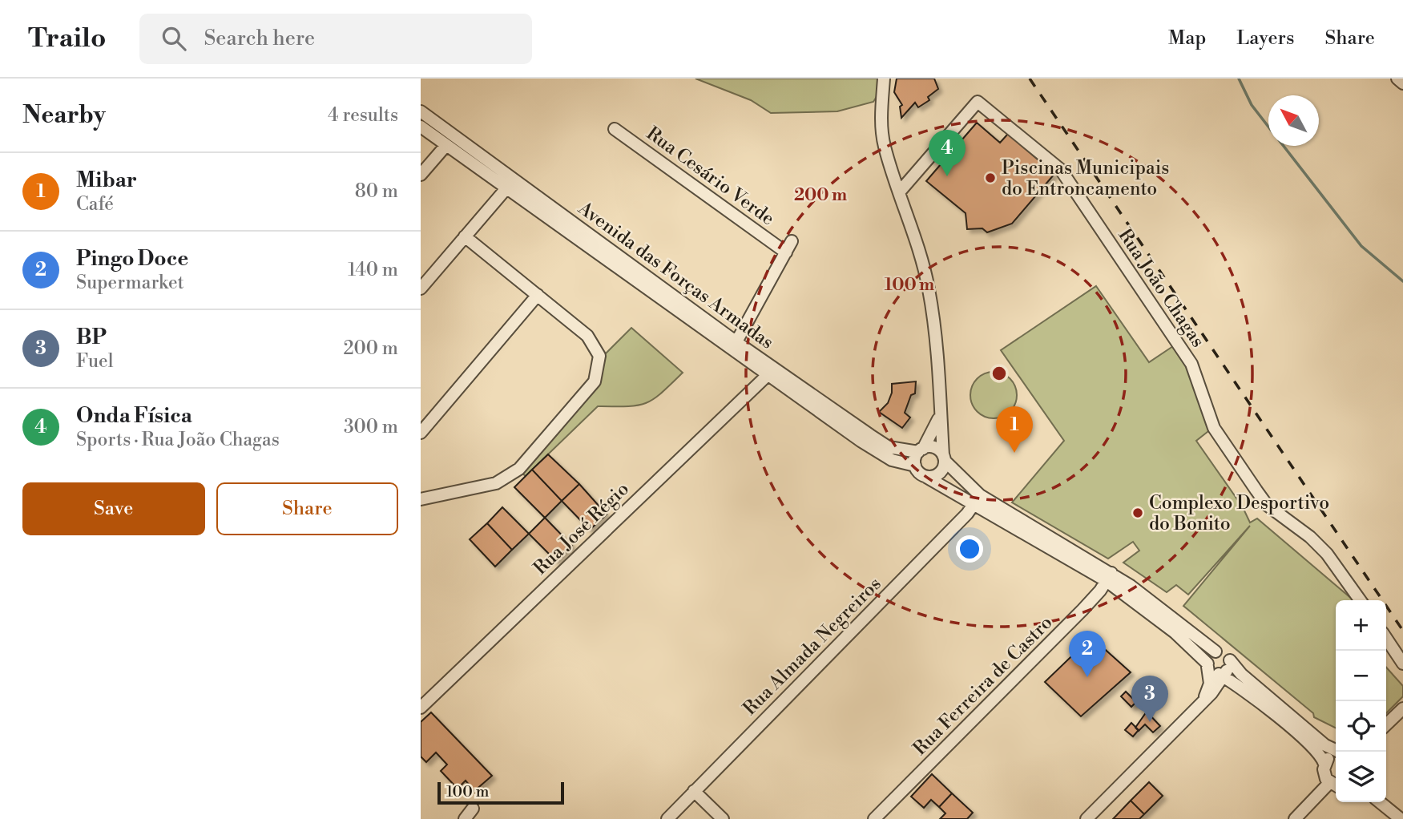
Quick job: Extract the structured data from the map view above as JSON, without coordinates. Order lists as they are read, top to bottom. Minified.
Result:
{"streets":{"street":["Rua Cesário Verde","Avenida das Forças Armadas","Rua João Chagas","Rua José Régio","Rua Almada Negreiros","Rua Ferreira de Castro"]},"crossings":[["Avenida das Forças Armadas","Rua José Régio"]],"places":["Piscinas Municipais do Entroncamento","Complexo Desportivo do Bonito"],"scale_bar":"100 m","north":"top left","page":{"header":"Trailo","search":"Search here","nav":["Map","Layers","Share"],"heading":["Nearby","4 results"],"pins":["4","1","2","3"],"list":[{"mark":"1","name":"Mibar","note":"Café","value":"80 m"},{"mark":"2","name":"Pingo Doce","note":"Supermarket","value":"140 m"},{"mark":"3","name":"BP","note":"Fuel","value":"200 m"},{"mark":"4","name":"Onda Física","note":"Sports · Rua João Chagas","value":"300 m"}],"buttons":["Save","Share"],"map_buttons":["+","−"],"scale":"100 m"},"rings":["200 m","100 m"]}
